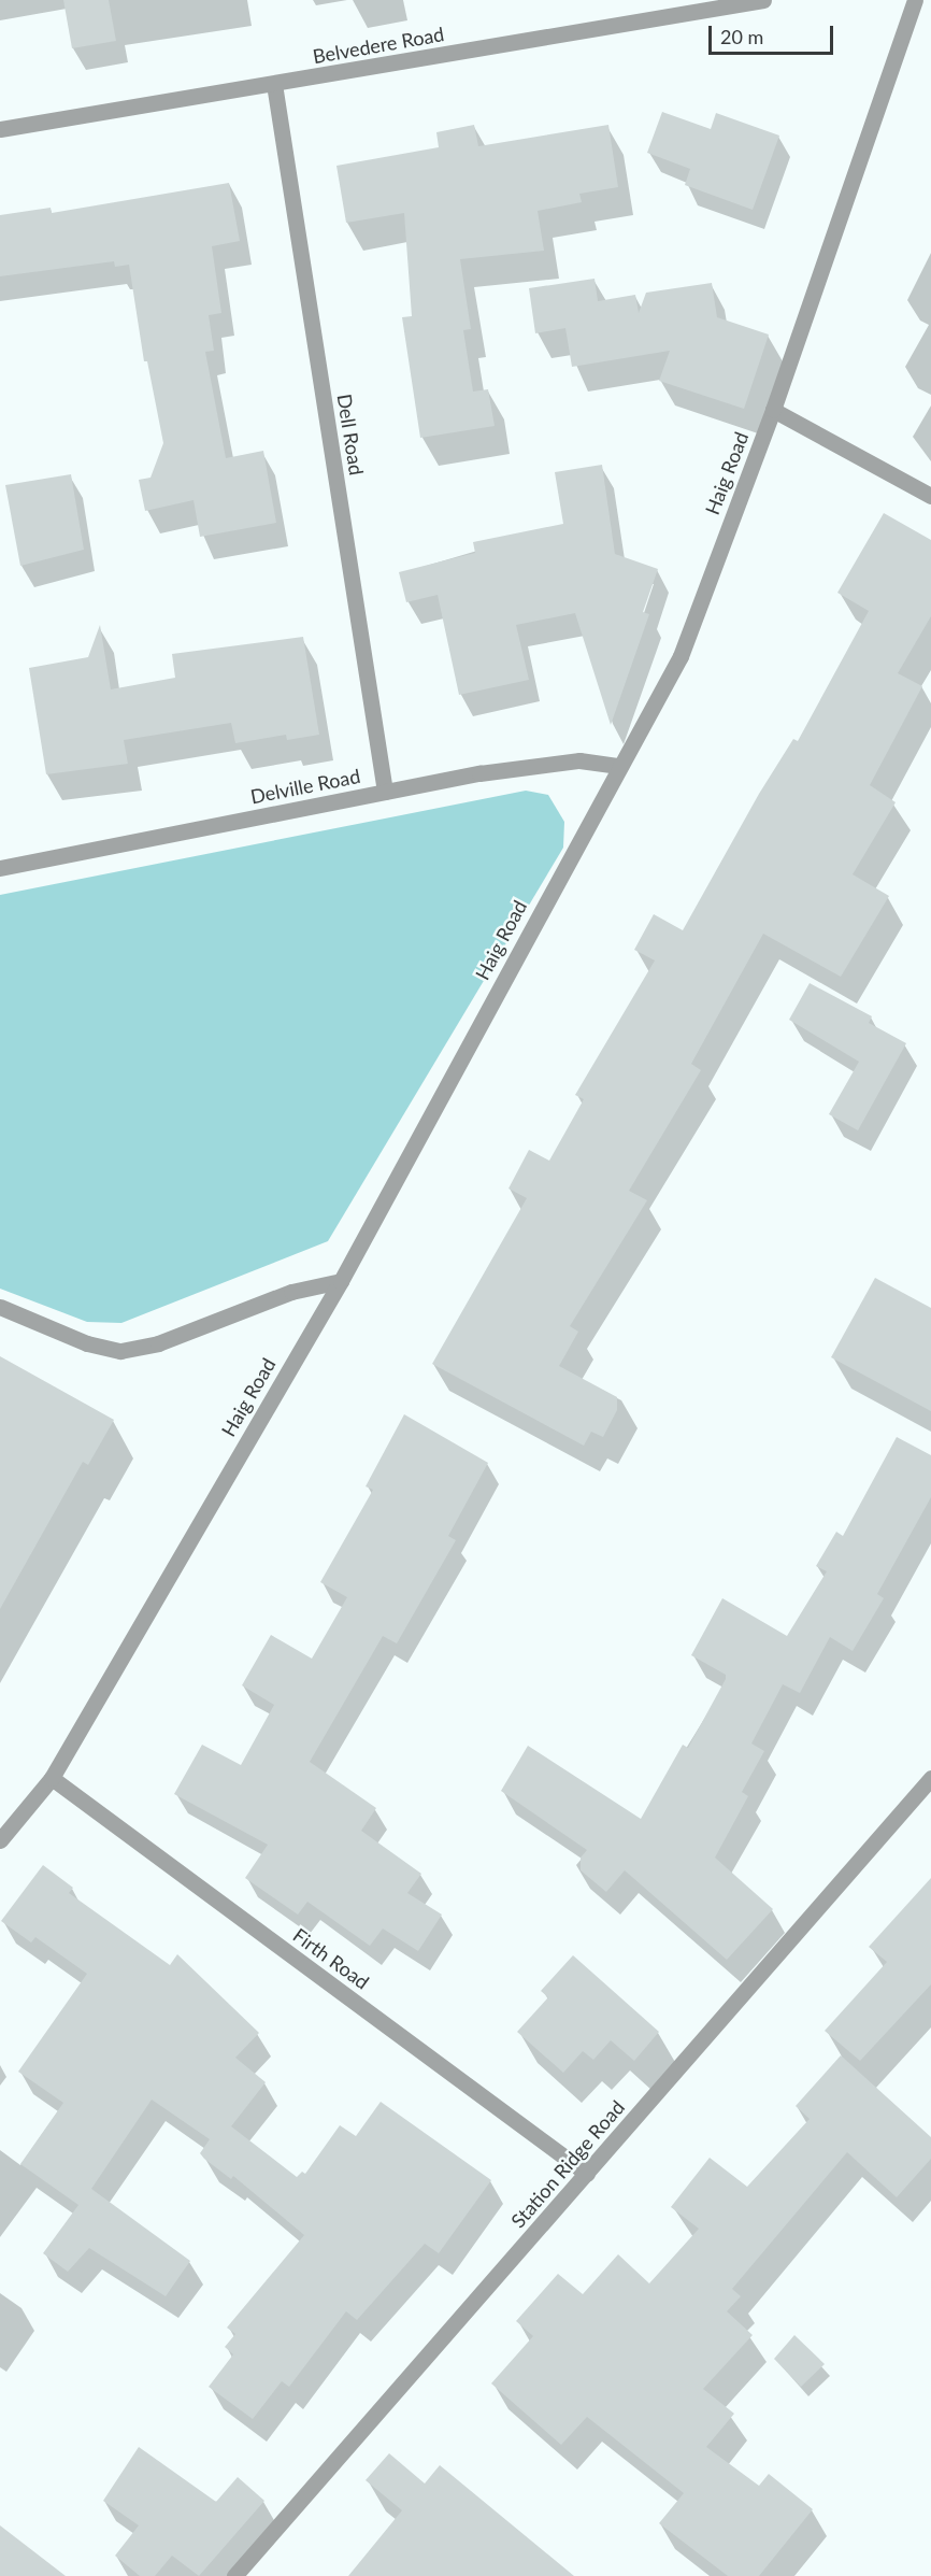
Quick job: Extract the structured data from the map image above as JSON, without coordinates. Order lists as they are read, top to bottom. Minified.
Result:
{"streets":{"street":["Belvedere Road","Dell Road","Haig Road","Delville Road","Firth Road","Station Ridge Road"]},"crossings":[["Belvedere Road","Dell Road"],["Dell Road","Delville Road"],["Haig Road","Delville Road"],["Haig Road","Firth Road"],["Firth Road","Station Ridge Road"]],"scale_bar":"20 m"}
